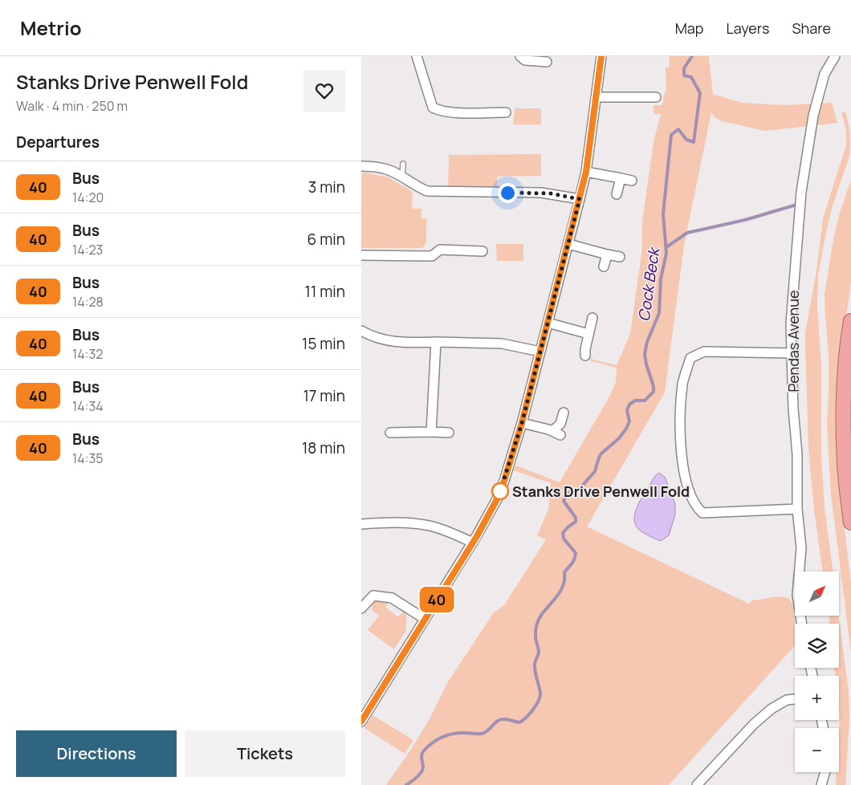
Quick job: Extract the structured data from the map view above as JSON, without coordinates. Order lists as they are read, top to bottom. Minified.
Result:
{"streets":{"street":["Pendas Avenue"]},"water":["Cock Beck"],"places":["Stanks Drive Penwell Fold"],"lines":["bus line 40"],"north":"top right","page":{"header":"Metrio","nav":["Map","Layers","Share"],"heading":[["Stanks Drive Penwell Fold","Walk · 4 min · 250 m"],"Departures"],"on_map":"40","list":[{"mark":"40","name":"Bus","note":"14:20","value":"3 min"},{"mark":"40","name":"Bus","note":"14:23","value":"6 min"},{"mark":"40","name":"Bus","note":"14:28","value":"11 min"},{"mark":"40","name":"Bus","note":"14:32","value":"15 min"},{"mark":"40","name":"Bus","note":"14:34","value":"17 min"},{"mark":"40","name":"Bus","note":"14:35","value":"18 min"}],"map_buttons":["+","−"],"buttons":["Directions","Tickets"]}}
